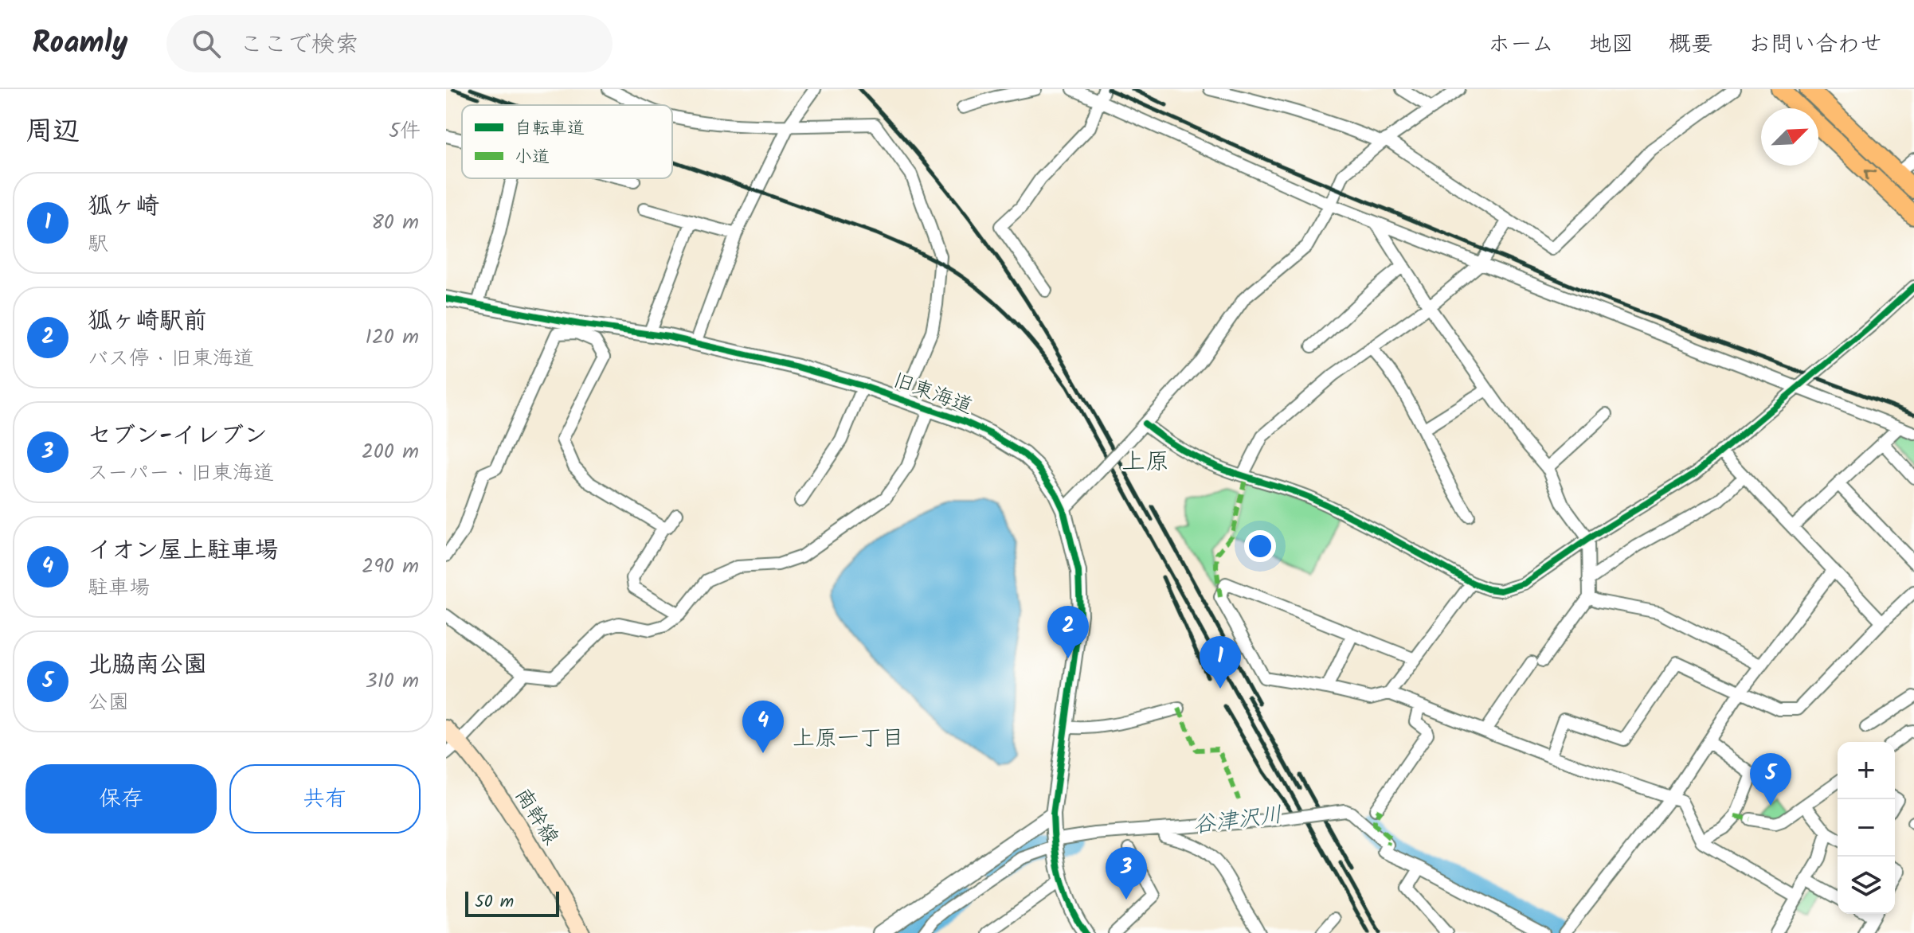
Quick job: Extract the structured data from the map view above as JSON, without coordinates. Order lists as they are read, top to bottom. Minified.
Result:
{"streets":{"main road":["南幹線"],"street":["旧東海道"]},"districts":["上原","上原一丁目"],"water":["谷津沢川"],"legend":["自転車道","小道"],"scale_bar":"50 m","north":"top right","page":{"header":"Roamly","search":"ここで検索","nav":["ホーム","地図","概要","お問い合わせ"],"heading":["周辺","5件"],"list":[{"mark":"1","name":"狐ヶ崎","note":"駅","value":"80 m"},{"mark":"2","name":"狐ヶ崎駅前","note":"バス停 · 旧東海道","value":"120 m"},{"mark":"3","name":"セブン-イレブン","note":"スーパー · 旧東海道","value":"200 m"},{"mark":"4","name":"イオン屋上駐車場","note":"駐車場","value":"290 m"},{"mark":"5","name":"北脇南公園","note":"公園","value":"310 m"}],"pins":["2","1","4","5","3"],"map_buttons":["+","−"],"buttons":["保存","共有"],"scale":"50 m"}}
